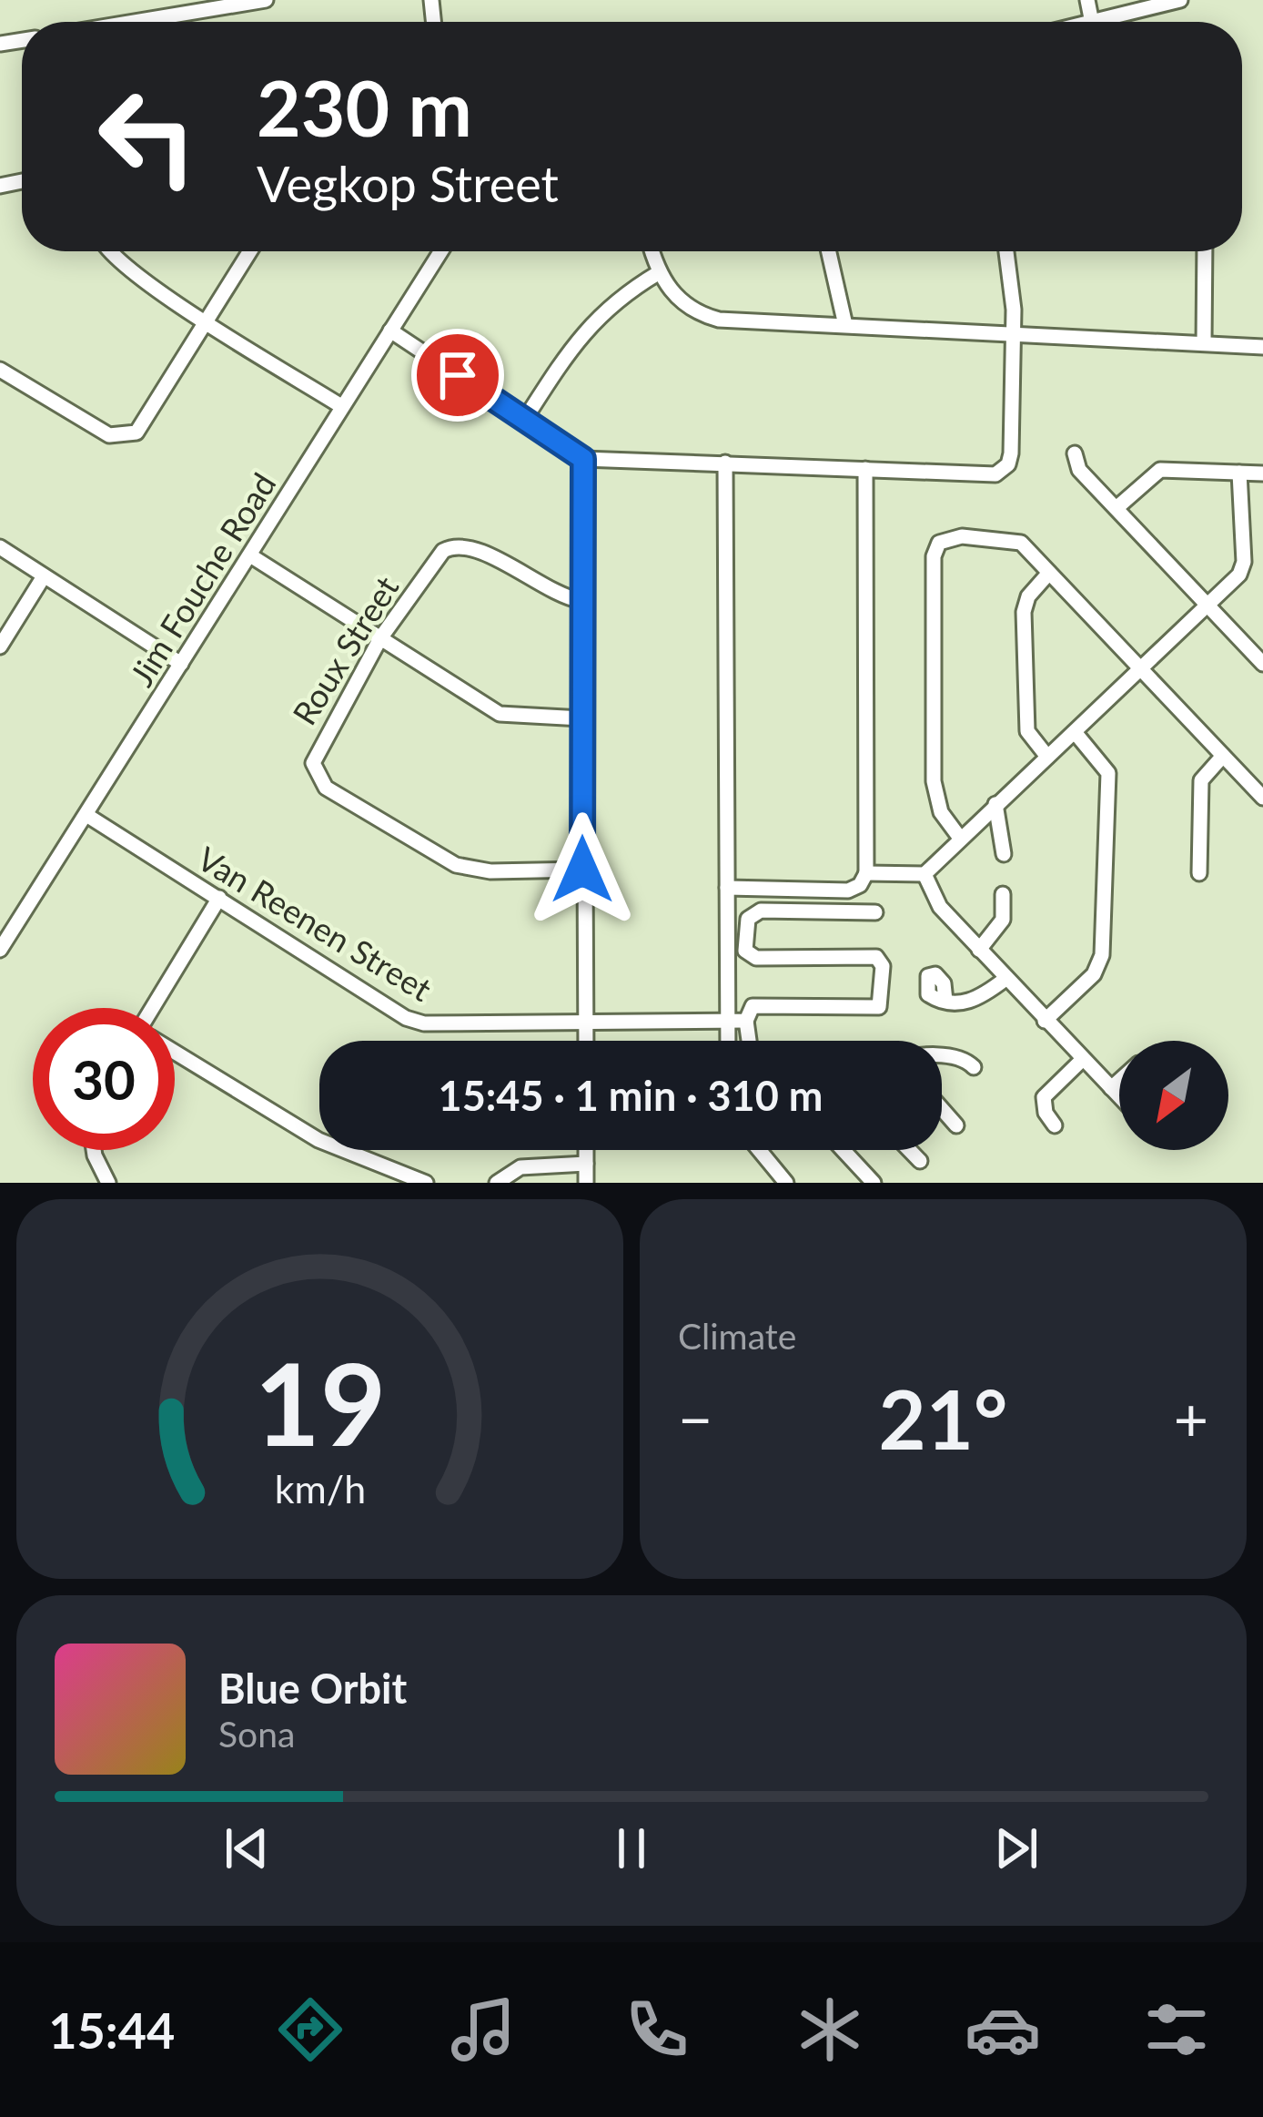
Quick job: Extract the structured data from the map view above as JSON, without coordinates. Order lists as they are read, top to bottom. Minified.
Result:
{"streets":{"street":["Jim Fouche Road","Roux Street","Van Reenen Street"]},"crossings":[["Jim Fouche Road","Van Reenen Street"]],"north":"bottom left","page":{"turn":["230 m","Vegkop Street"],"limit":"30","trip":"15:45 · 1 min · 310 m","tile":"Climate","heat":["−","21°","+"],"song":["Blue Orbit","Sona"],"tabs":"15:44","gauge":["19","km/h"]}}
